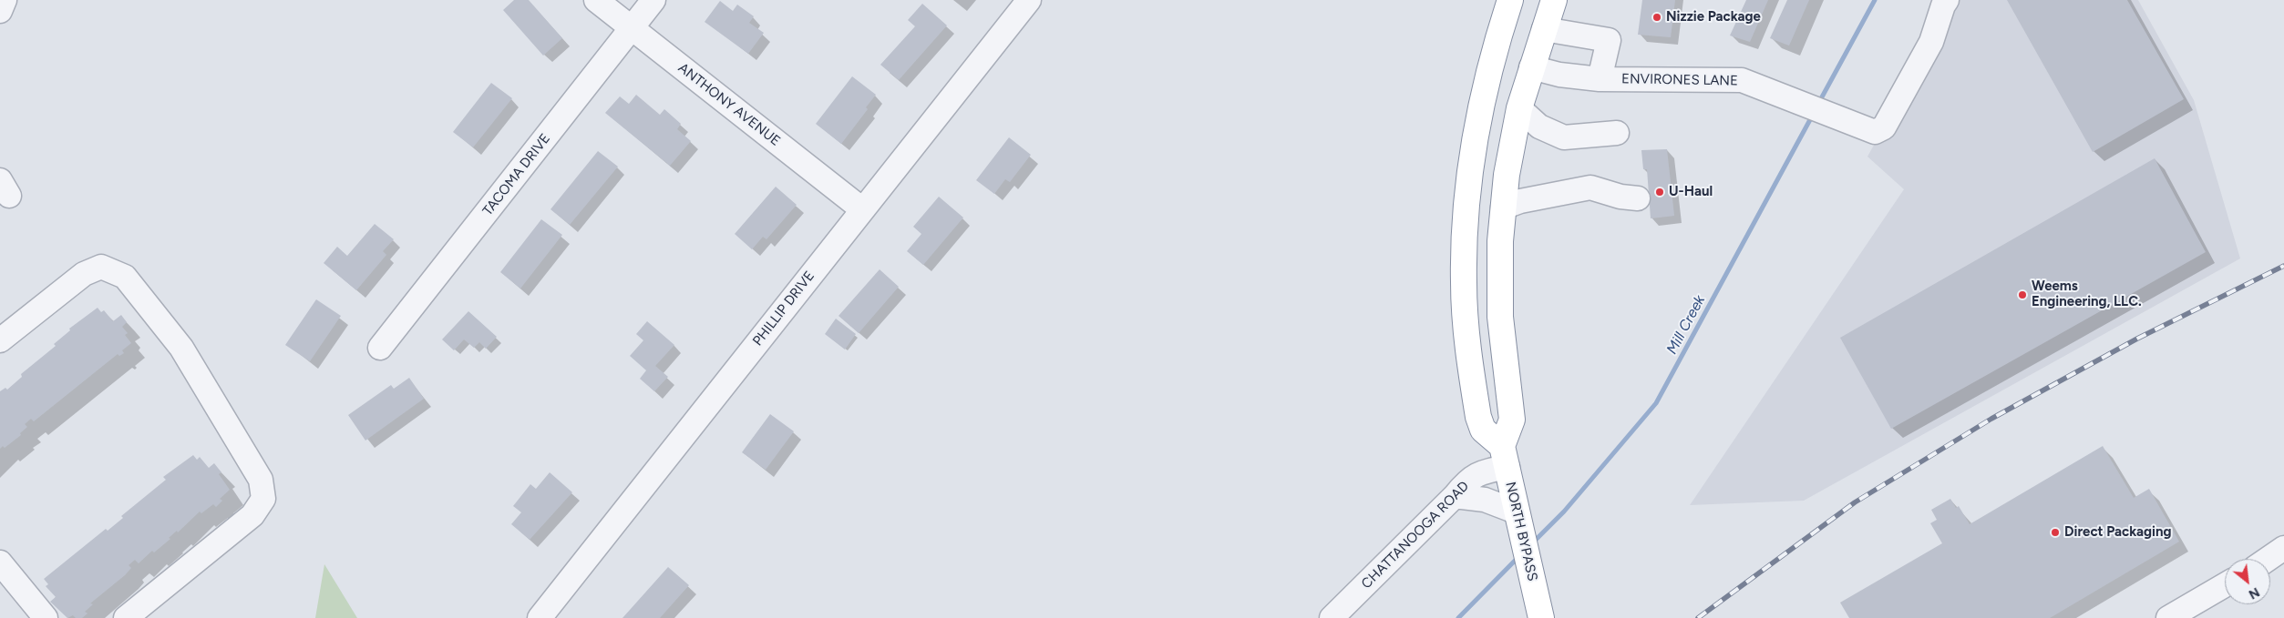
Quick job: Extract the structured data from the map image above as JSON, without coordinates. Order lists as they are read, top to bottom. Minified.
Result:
{"streets":{"highway":["NORTH BYPASS"],"street":["ENVIRONES LANE","ANTHONY AVENUE","TACOMA DRIVE","PHILLIP DRIVE","CHATTANOOGA ROAD"]},"crossings":[["ANTHONY AVENUE","TACOMA DRIVE"],["ANTHONY AVENUE","PHILLIP DRIVE"],["NORTH BYPASS","CHATTANOOGA ROAD"]],"water":["Mill Creek"],"places":["Nizzie Package","U-Haul","Weems Engineering, LLC.","Direct Packaging"],"north":"bottom right"}
